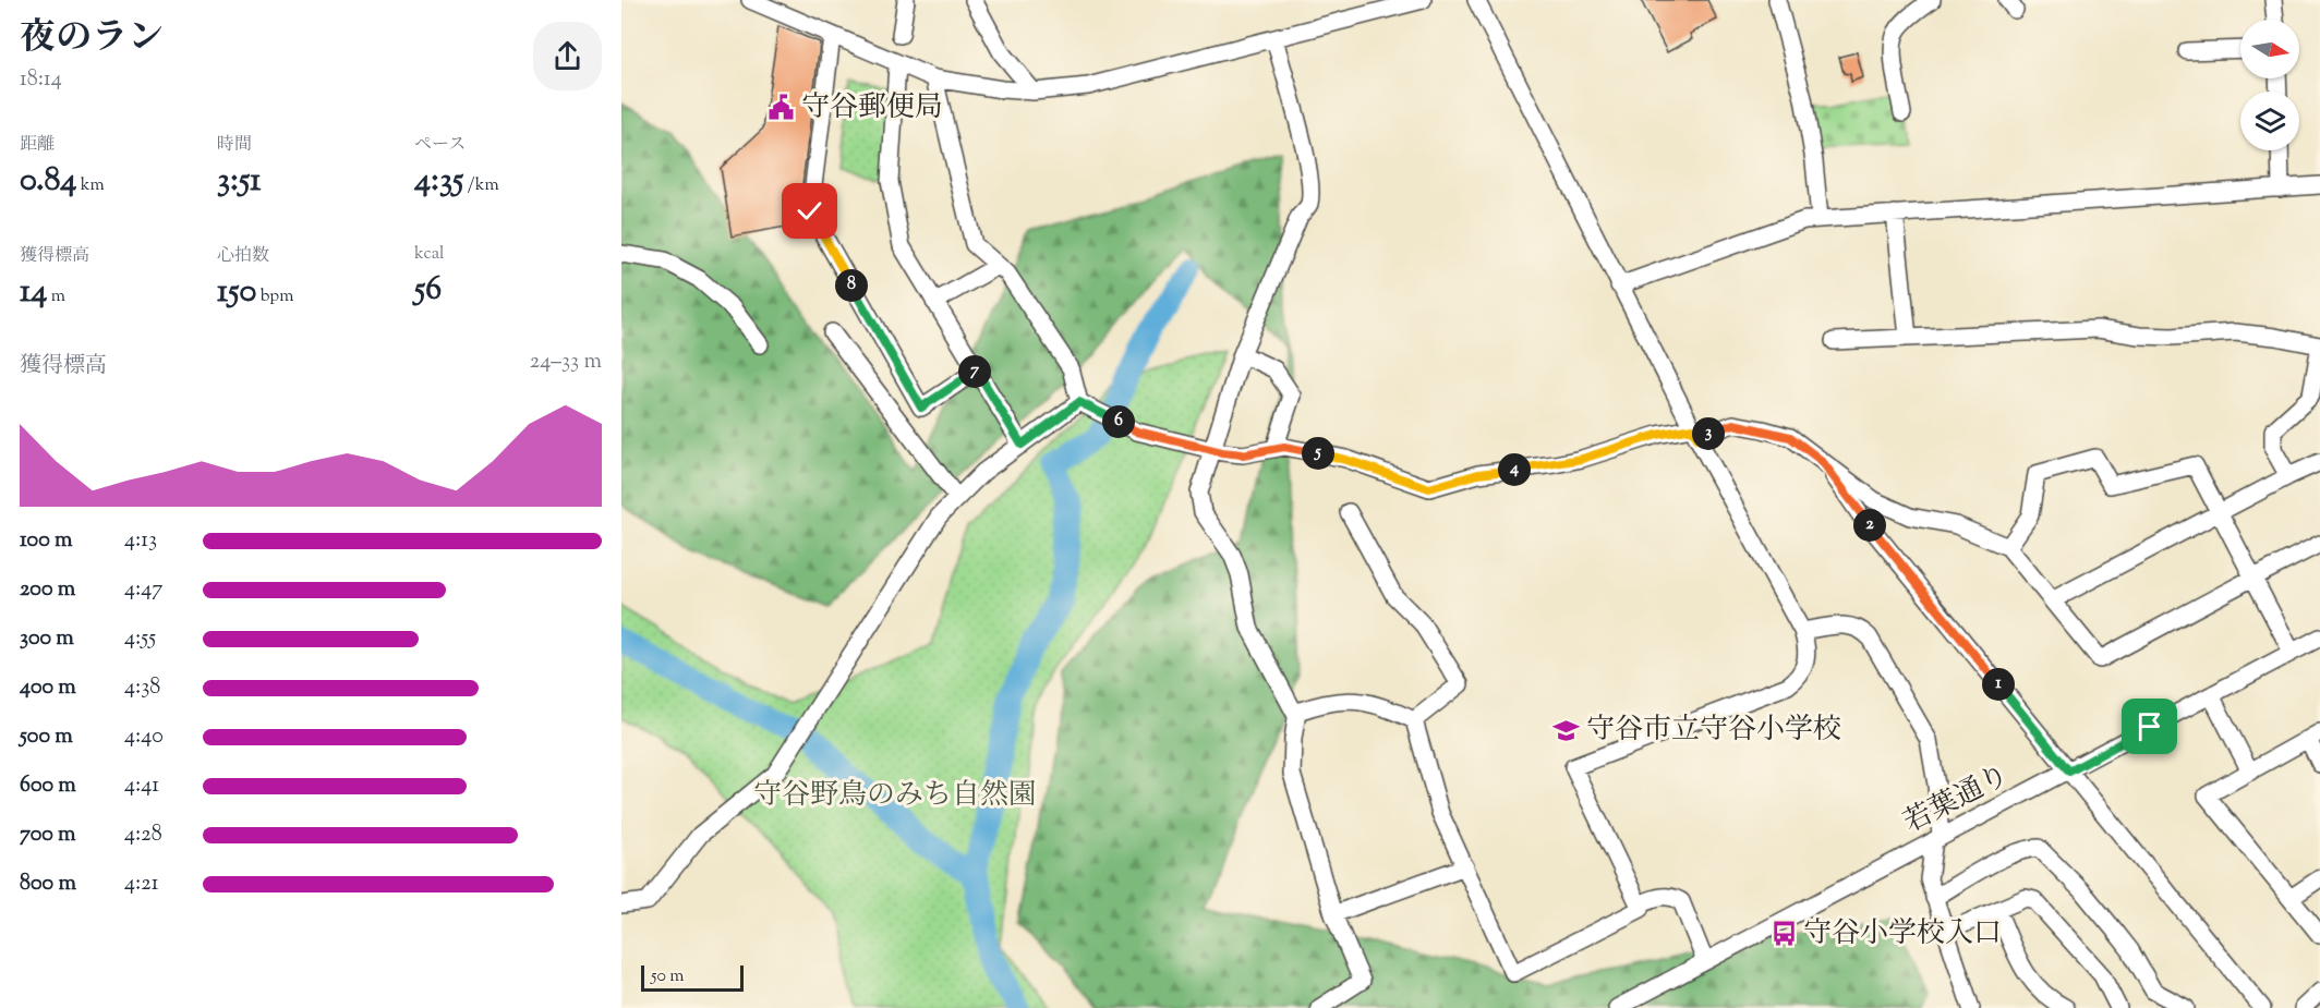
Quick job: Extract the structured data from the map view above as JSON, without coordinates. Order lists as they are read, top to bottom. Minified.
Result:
{"streets":{"street":["若葉通り"]},"parks":["守谷野鳥のみち自然園"],"places":{"public building":["守谷郵便局"],"school or university":["守谷市立守谷小学校"],"bus stop":["守谷小学校入口"]},"scale_bar":"50 m","north":"right","page":{"heading":["夜のラン","18:14"],"stats":[["距離","0.84 km"],["時間","3:51"],["ペース","4:35 /km"],["獲得標高","14 m"],["心拍数","150 bpm"],["kcal","56"]],"pins":["8","7","6","3","5","4","2","1"],"chart":["獲得標高","24–33 m"],"list":[{"name":"100 m","note":"4:13"},{"name":"200 m","note":"4:47"},{"name":"300 m","note":"4:55"},{"name":"400 m","note":"4:38"},{"name":"500 m","note":"4:40"},{"name":"600 m","note":"4:41"},{"name":"700 m","note":"4:28"},{"name":"800 m","note":"4:21"}],"scale":"50 m"}}
